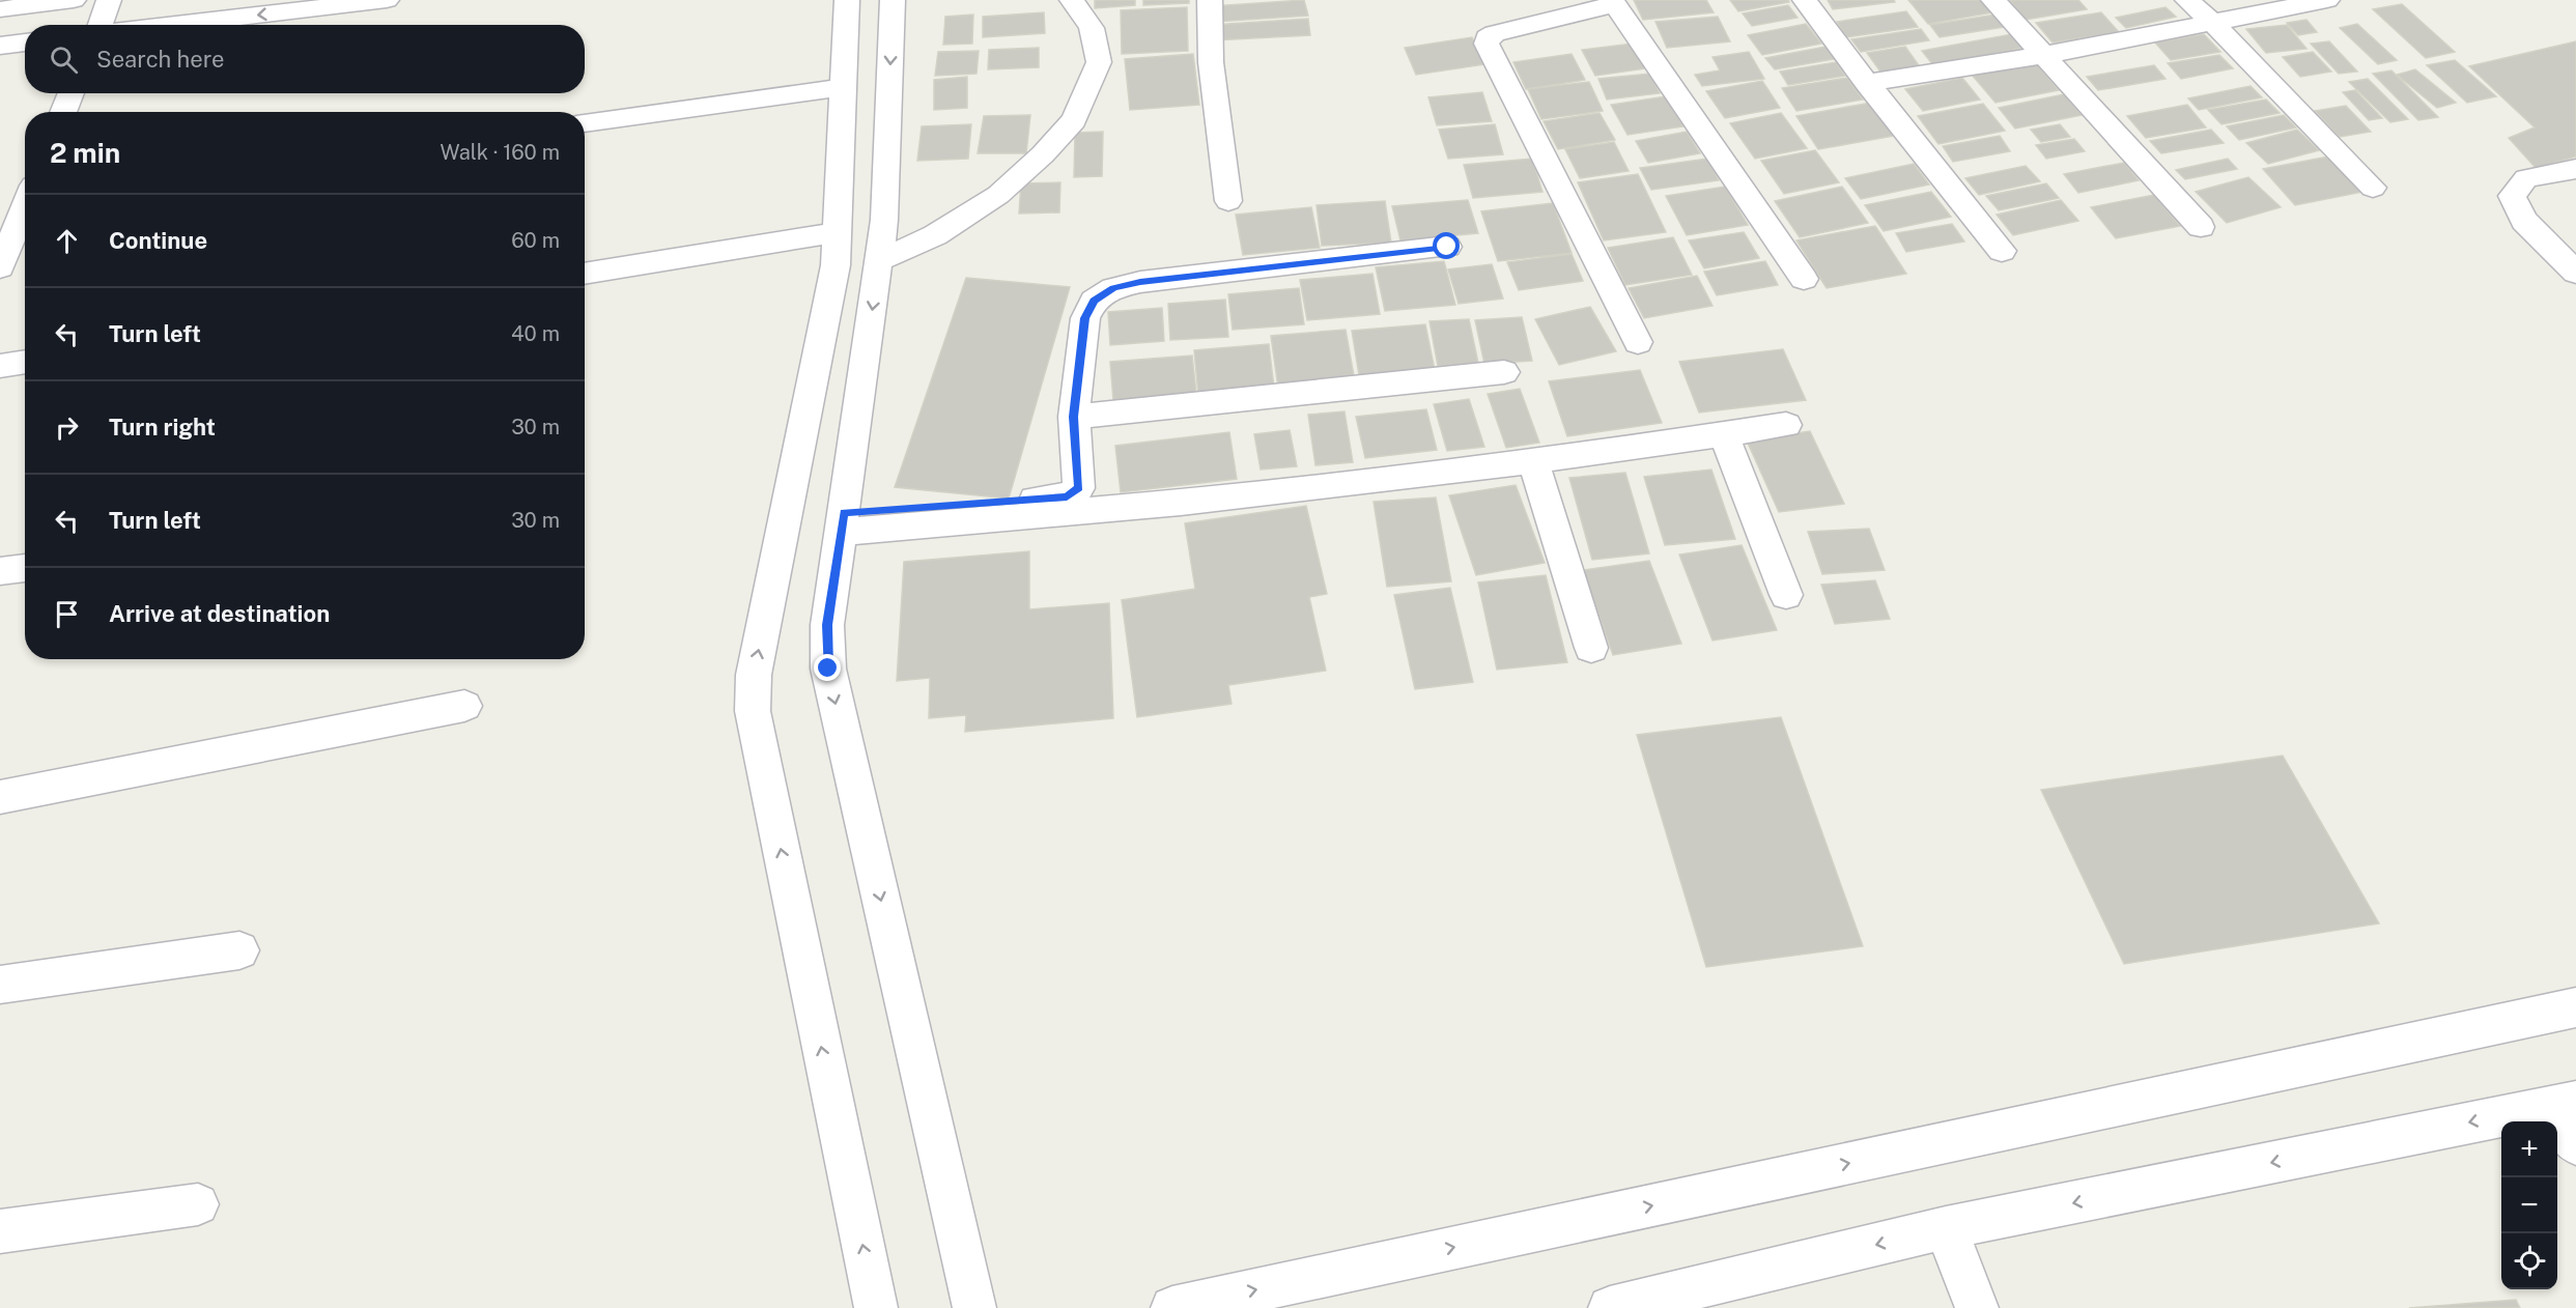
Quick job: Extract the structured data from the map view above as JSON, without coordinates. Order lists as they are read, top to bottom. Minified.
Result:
{"page":{"search":"Search here","heading":["2 min","Walk · 160 m"],"list":[["Continue","60 m"],["Turn left","40 m"],["Turn right","30 m"],["Turn left","30 m"],"Arrive at destination"],"map_buttons":["+","−"]}}
